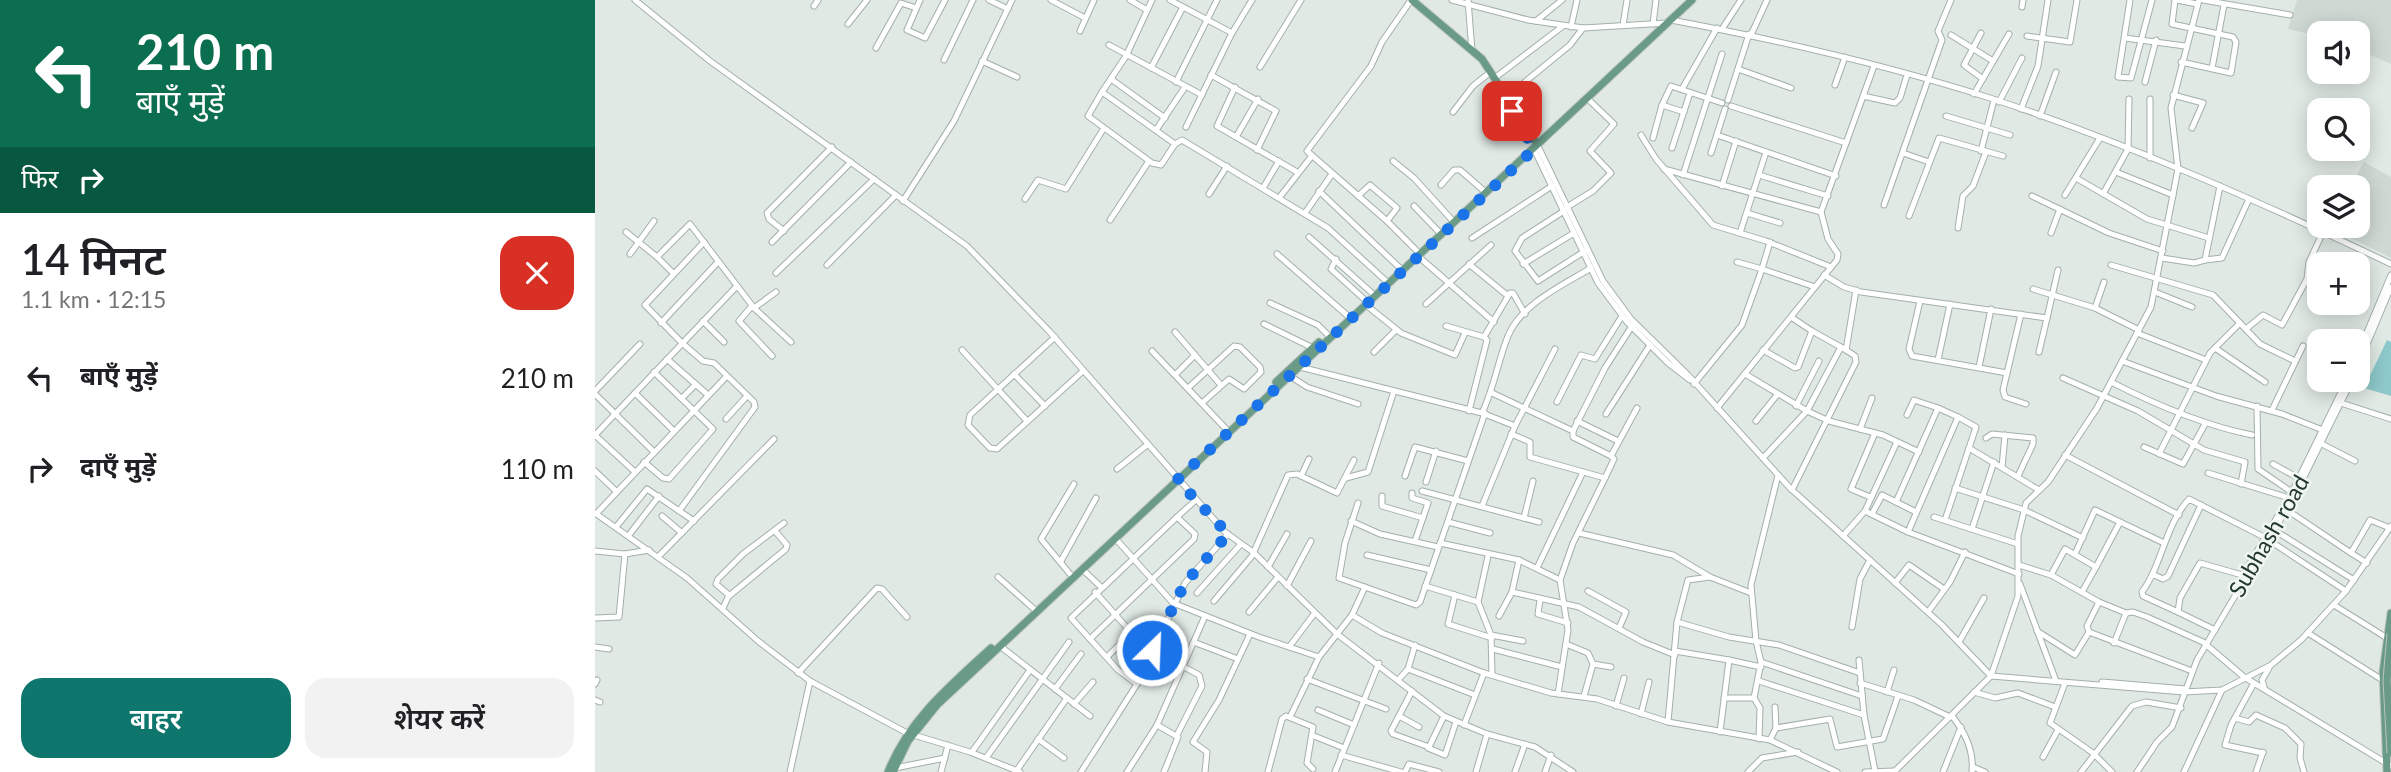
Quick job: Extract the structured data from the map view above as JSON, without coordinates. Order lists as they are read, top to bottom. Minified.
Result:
{"streets":{"street":["Subhash road"]},"page":{"turn":["210 m","बाएँ मुड़ें"],"map_buttons":["+","−"],"then":"फिर","heading":["14 मिनट","1.1 km · 12:15"],"list":[{"name":"बाएँ मुड़ें","value":"210 m"},{"name":"दाएँ मुड़ें","value":"110 m"}],"buttons":["बाहर","शेयर करें"]}}
